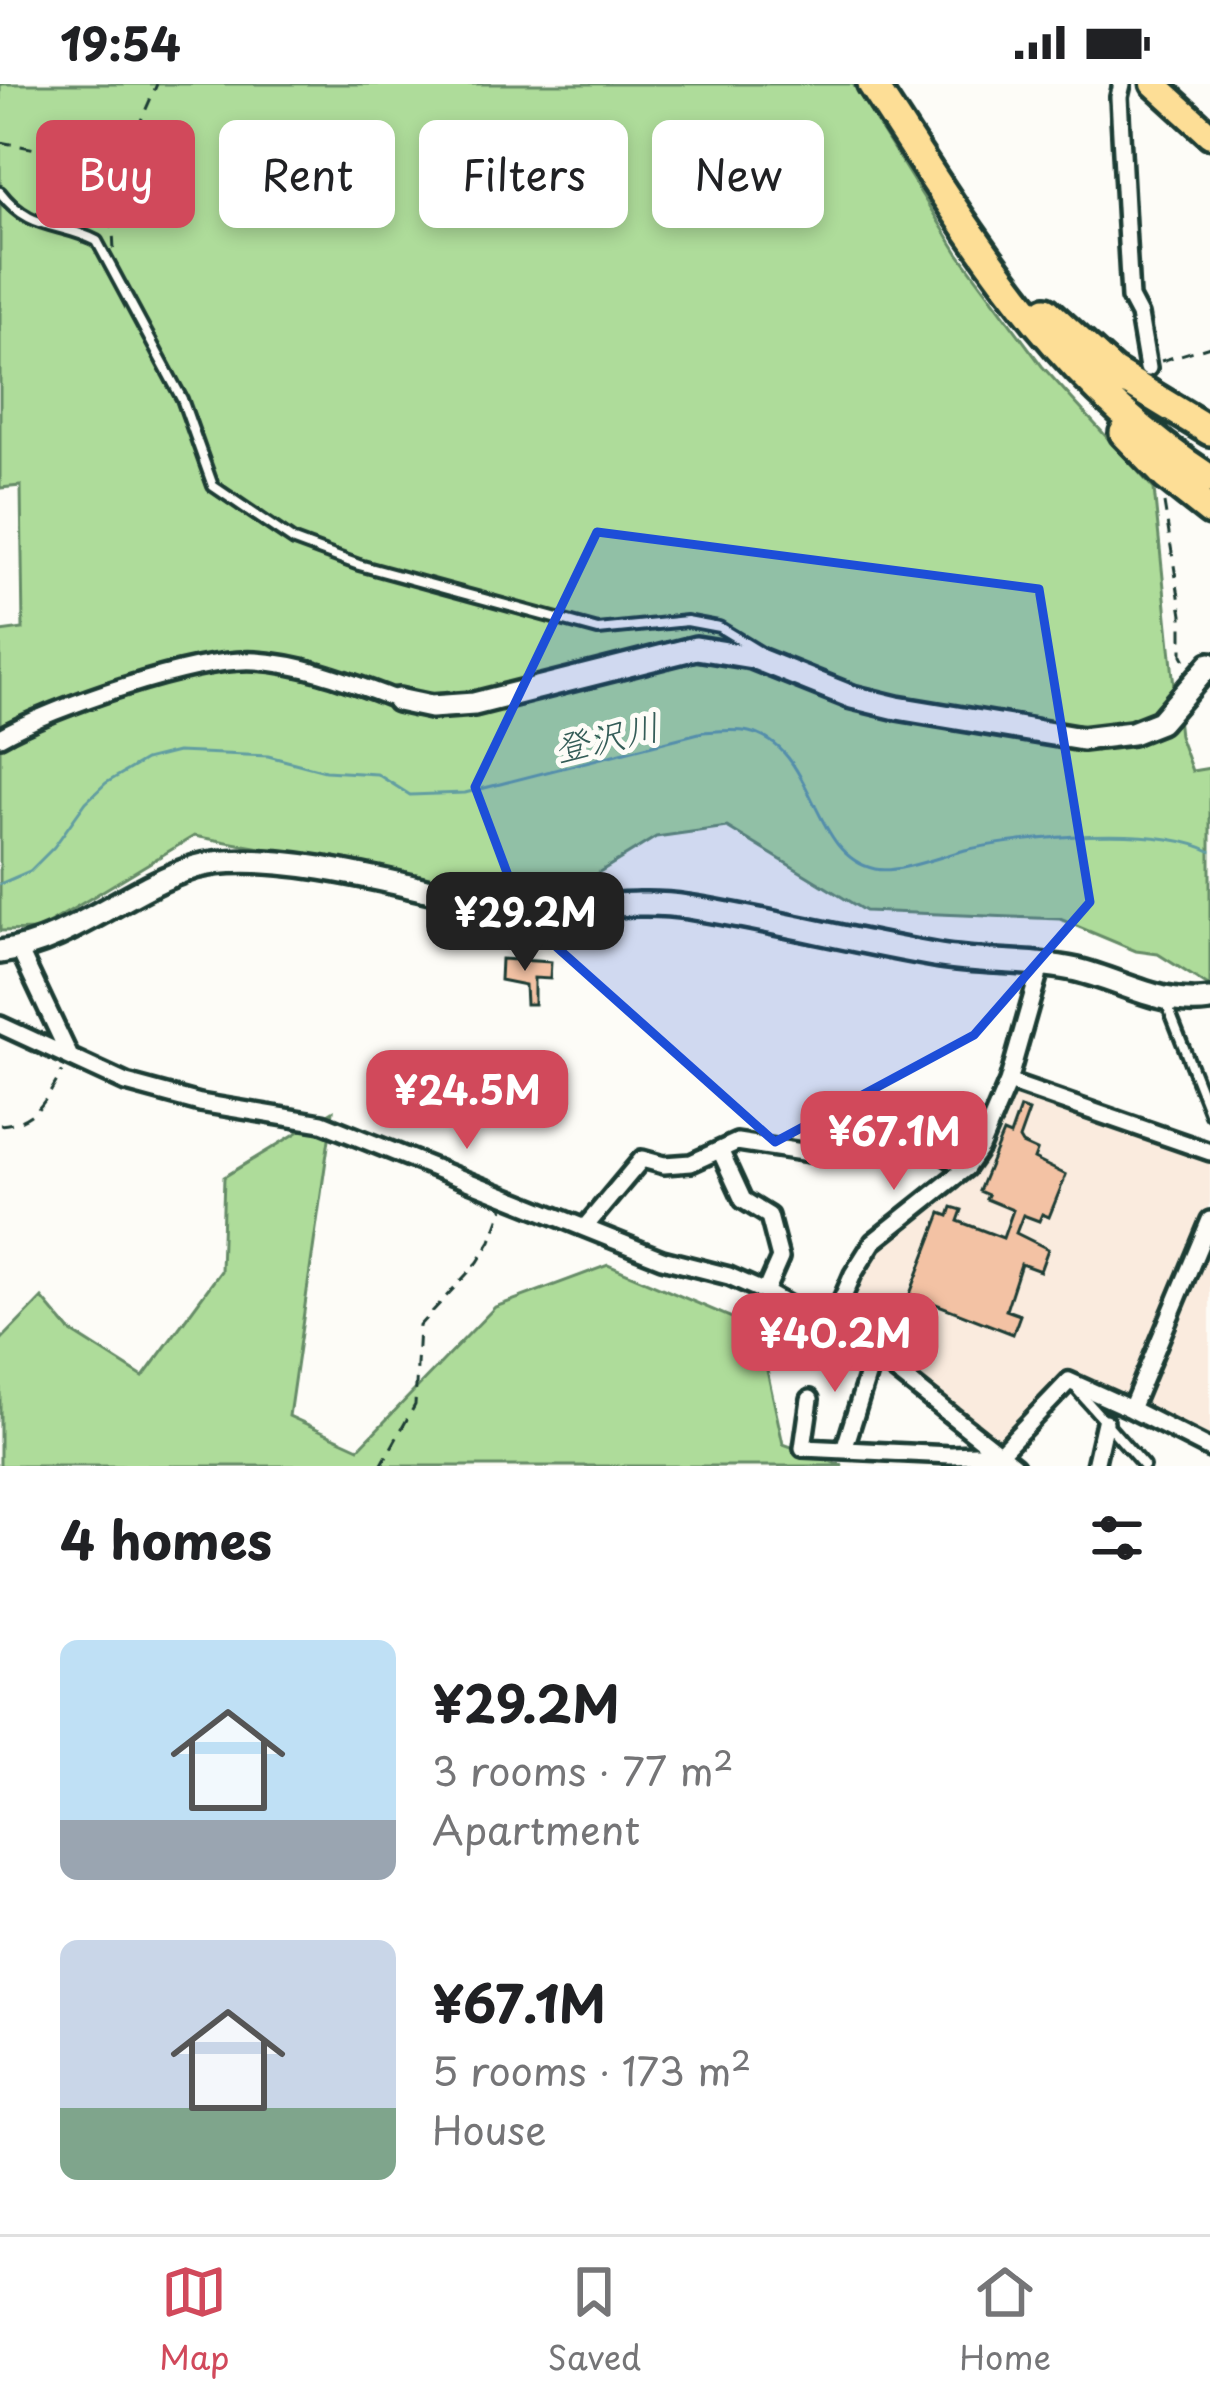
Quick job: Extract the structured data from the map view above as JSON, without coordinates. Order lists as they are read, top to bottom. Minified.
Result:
{"water":["登沢川"],"page":{"status":"19:54","chip":["Buy","Rent","Filters","New"],"price":["¥29.2M","¥24.5M","¥67.1M","¥40.2M"],"heading":"4 homes","list":[{"name":"¥29.2M","note":"3 rooms · 77 m² · Apartment"},{"name":"¥67.1M","note":"5 rooms · 173 m² · House"}],"tabs":["Map","Saved","Home"]}}
